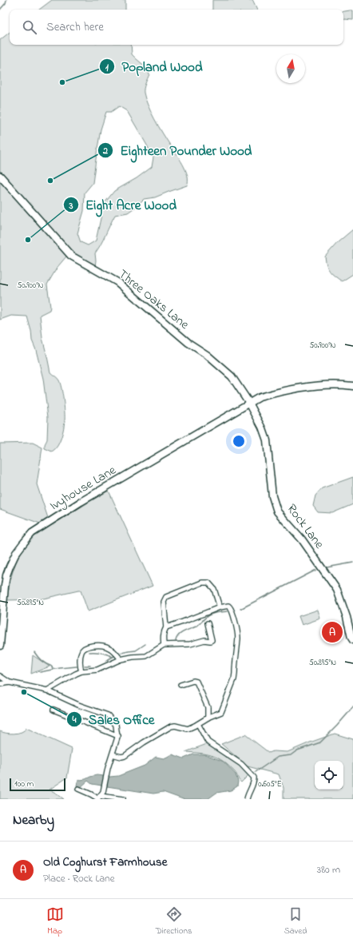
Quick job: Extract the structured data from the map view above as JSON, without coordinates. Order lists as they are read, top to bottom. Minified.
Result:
{"streets":{"street":["Three Oaks Lane","Ivyhouse Lane","Rock Lane"]},"crossings":[["Three Oaks Lane","Ivyhouse Lane"],["Three Oaks Lane","Rock Lane"],["Ivyhouse Lane","Rock Lane"]],"places":["Popland Wood","Eighteen Pounder Wood","Eight Acre Wood","Sales Office"],"scale_bar":"100 m","north":"top","page":{"search":"Search here","pins":"A","scale":"100 m","heading":"Nearby","list":[{"mark":"A","name":"Old Coghurst Farmhouse","note":"Place · Rock Lane","value":"380 m"}],"nav":["Map","Directions","Saved"]},"coordinates":["50.900°N","50.895°N","0.605°E"]}
